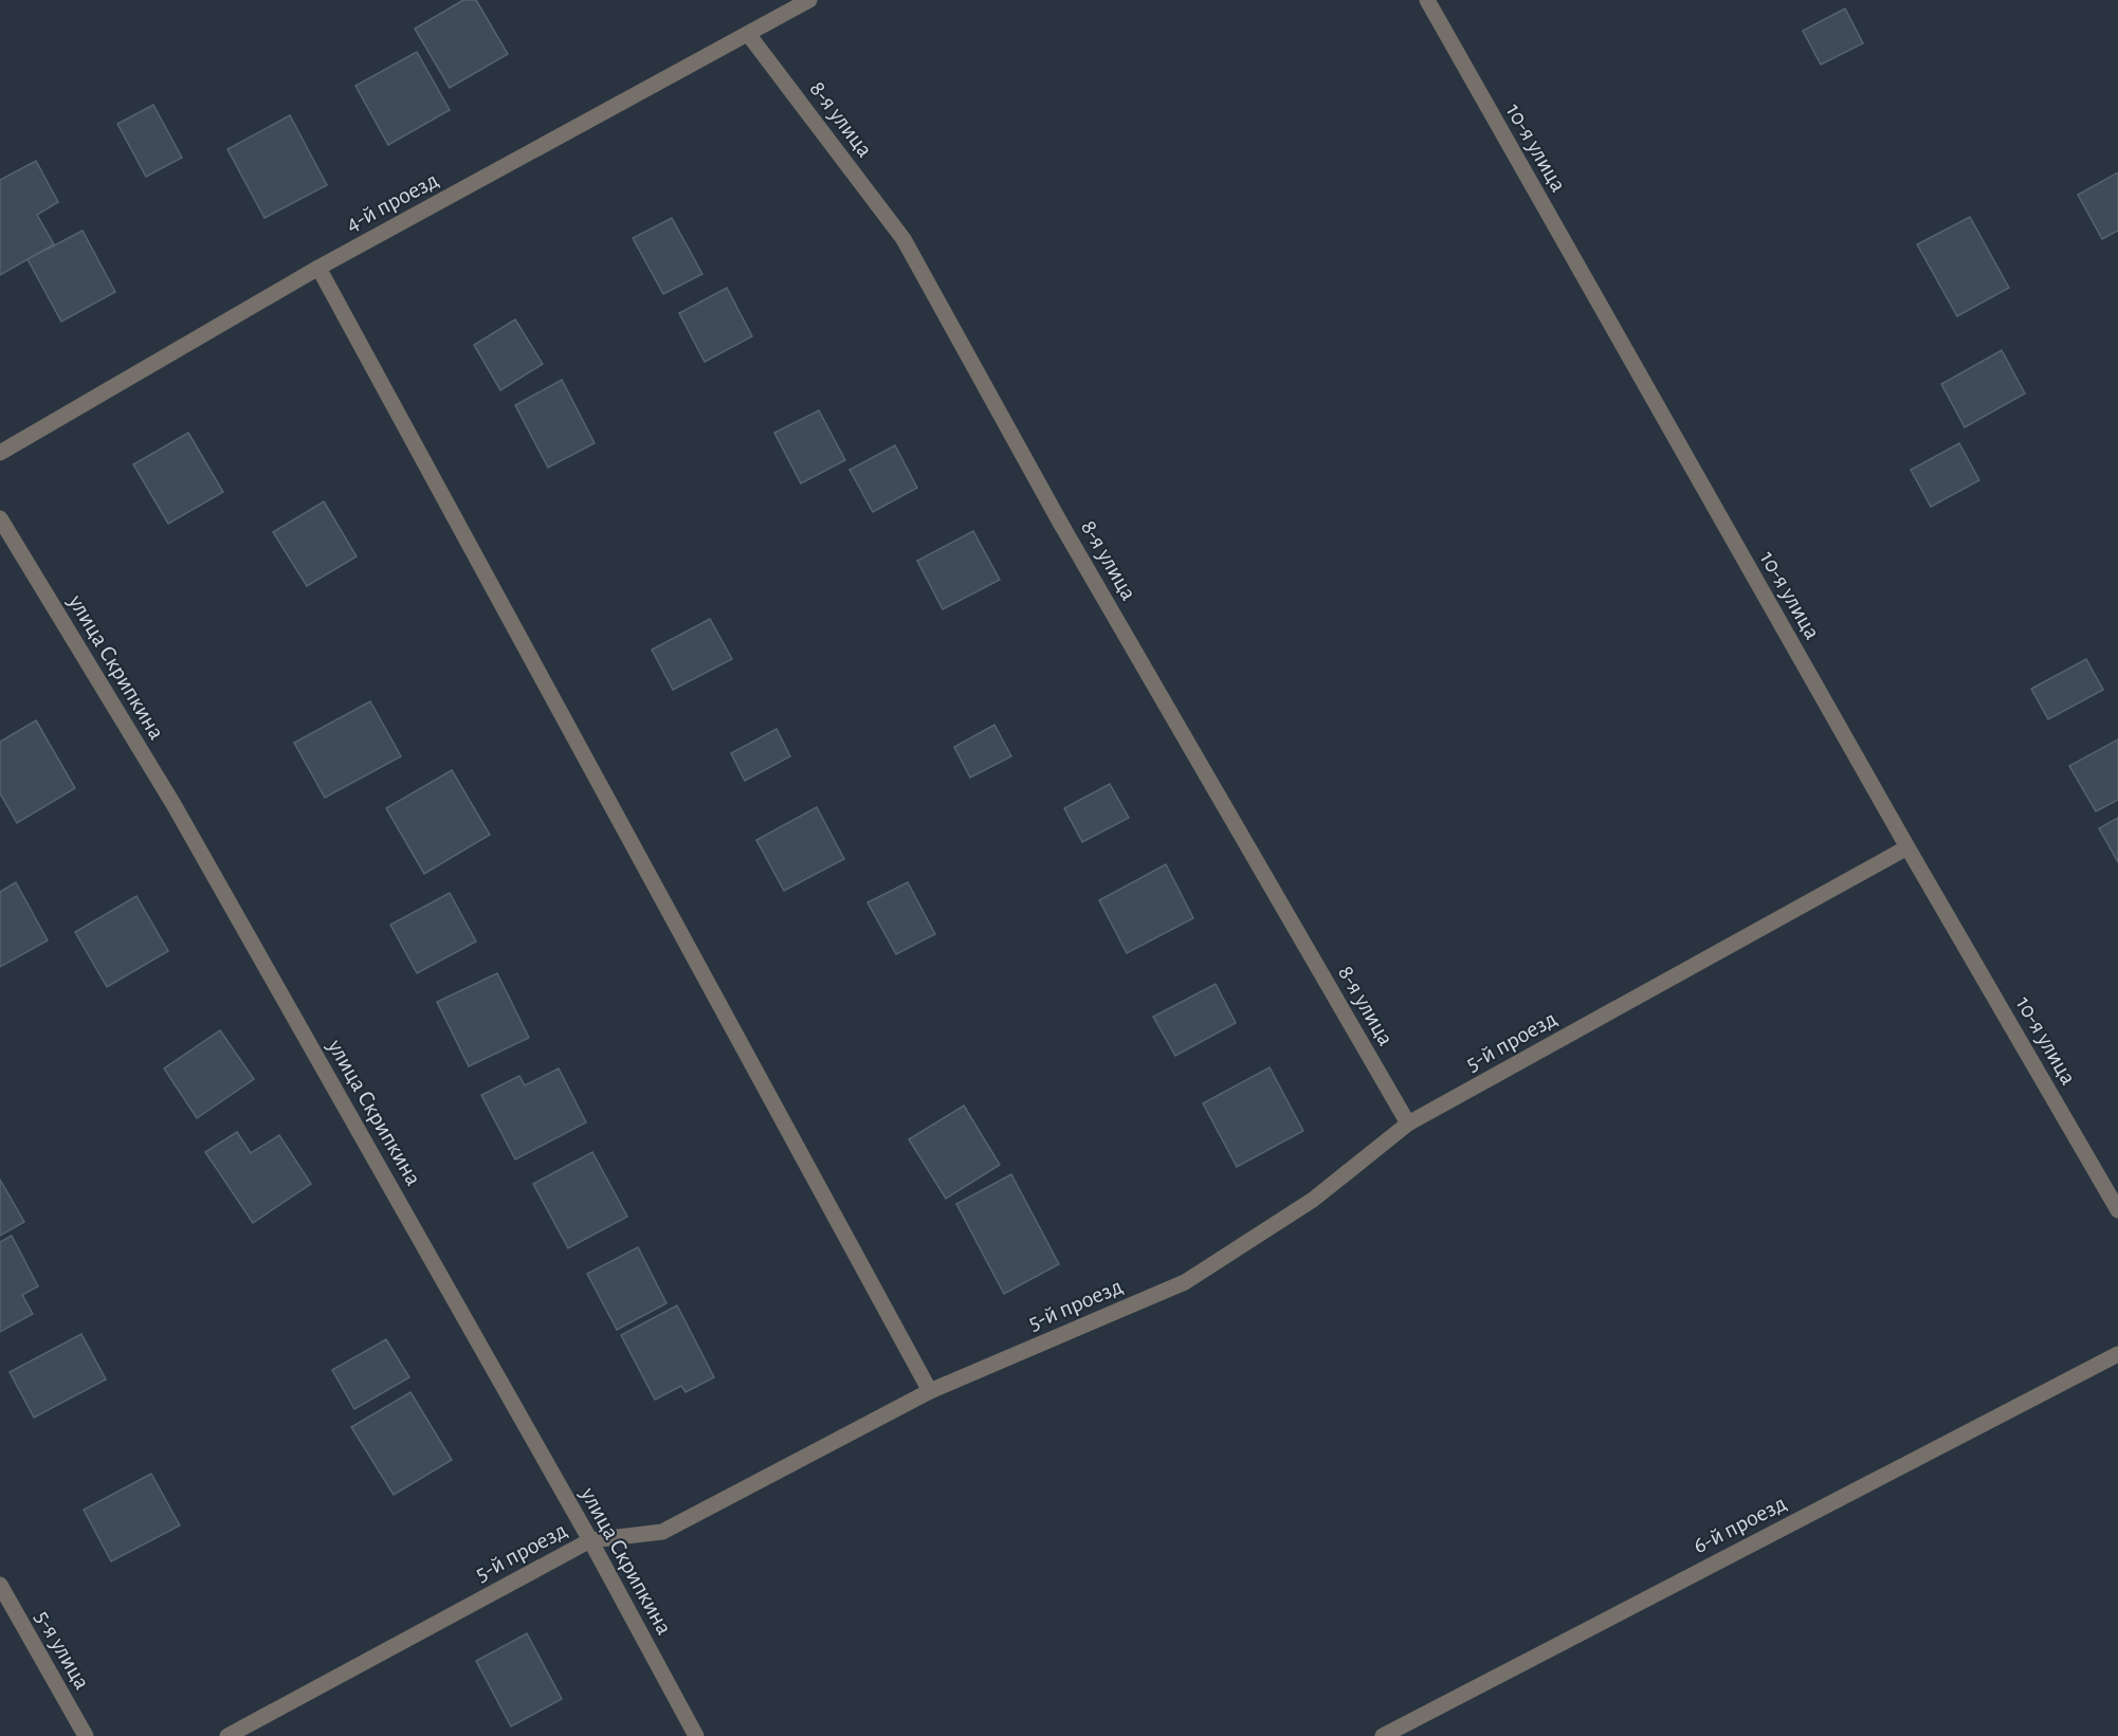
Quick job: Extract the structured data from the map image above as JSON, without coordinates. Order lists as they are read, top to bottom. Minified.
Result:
{"streets":{"street":["8-я улица","10-я улица","4-й проезд","улица Скрипкина","5-й проезд","6-й проезд","5-я улица"]},"crossings":[["8-я улица","4-й проезд"],["8-я улица","5-й проезд"],["10-я улица","5-й проезд"],["улица Скрипкина","5-й проезд"]]}
